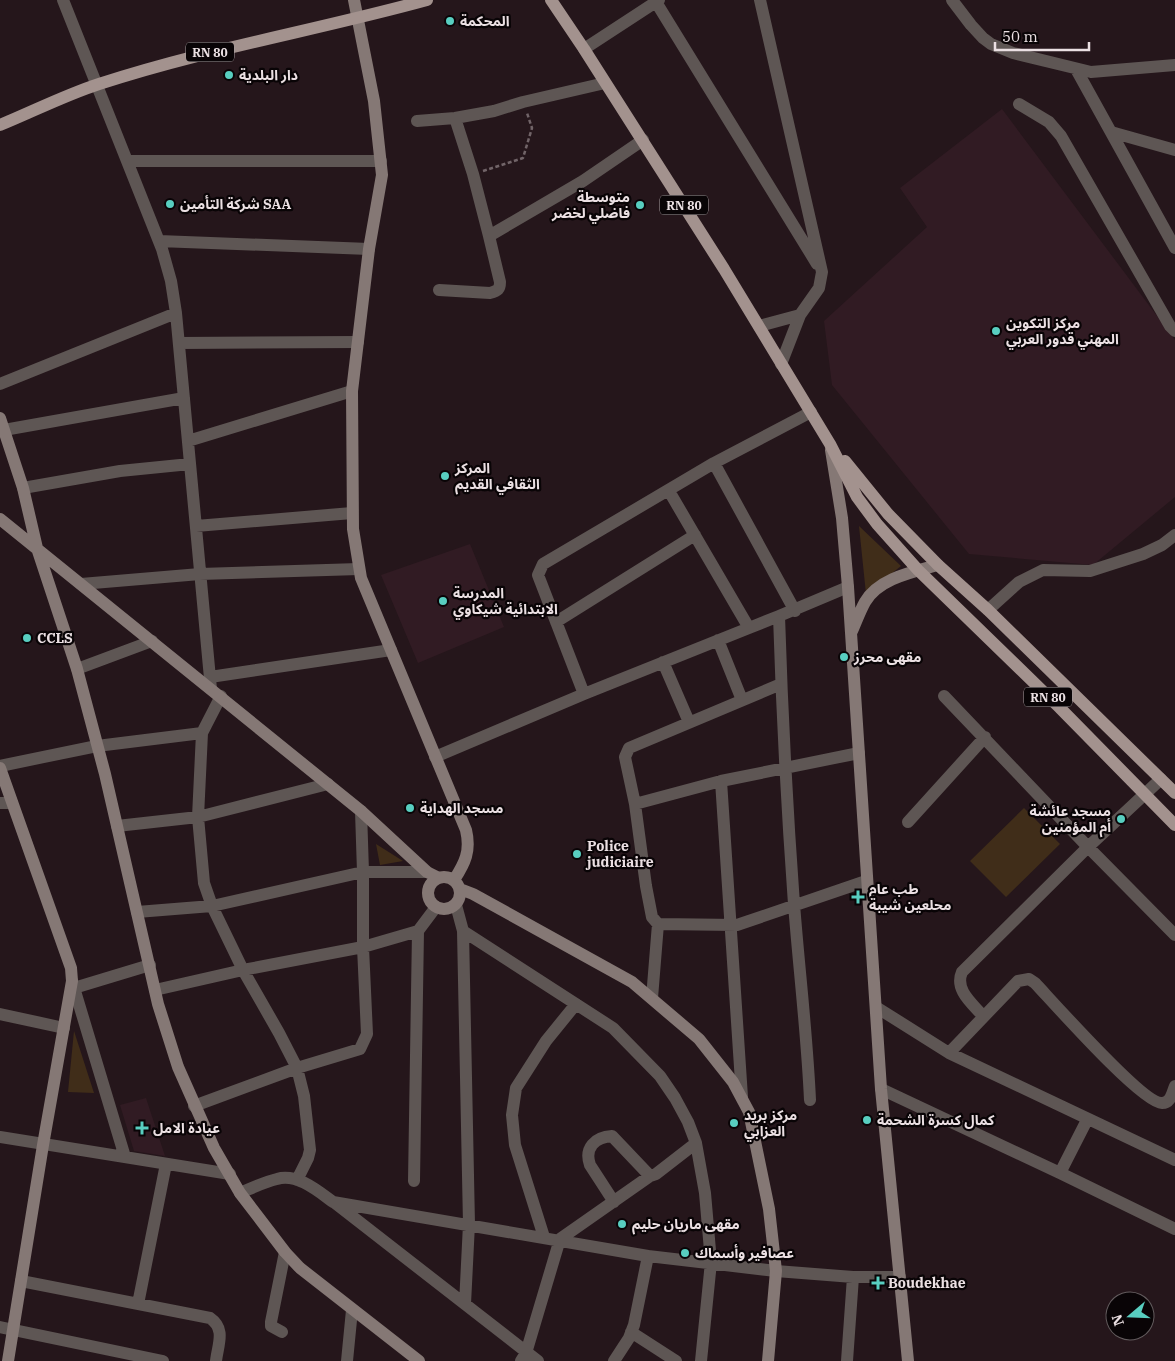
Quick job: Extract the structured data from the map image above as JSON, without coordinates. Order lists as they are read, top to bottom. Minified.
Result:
{"streets":{"main road":["RN 80"]},"places":{"other":["المحكمة","دار البلدية","شركة التأمين SAA","متوسطة فاضلي لخضر","مركز التكوين المهني قدور العربي","المركز الثقافي القديم","المدرسة الابتدائية شيكاوي","CCLS","مقهى محرز","مسجد الهداية","مسجد عائشة أم المؤمنين","Police judiciaire","كمال كسرة الشحمة","مركز بريد العزابي","مقهى ماريان حليم","عصافير وأسماك"],"health":["طب عام محلعين شيبة","عيادة الامل","Boudekhae"]},"scale_bar":"50 m","north":"left"}
